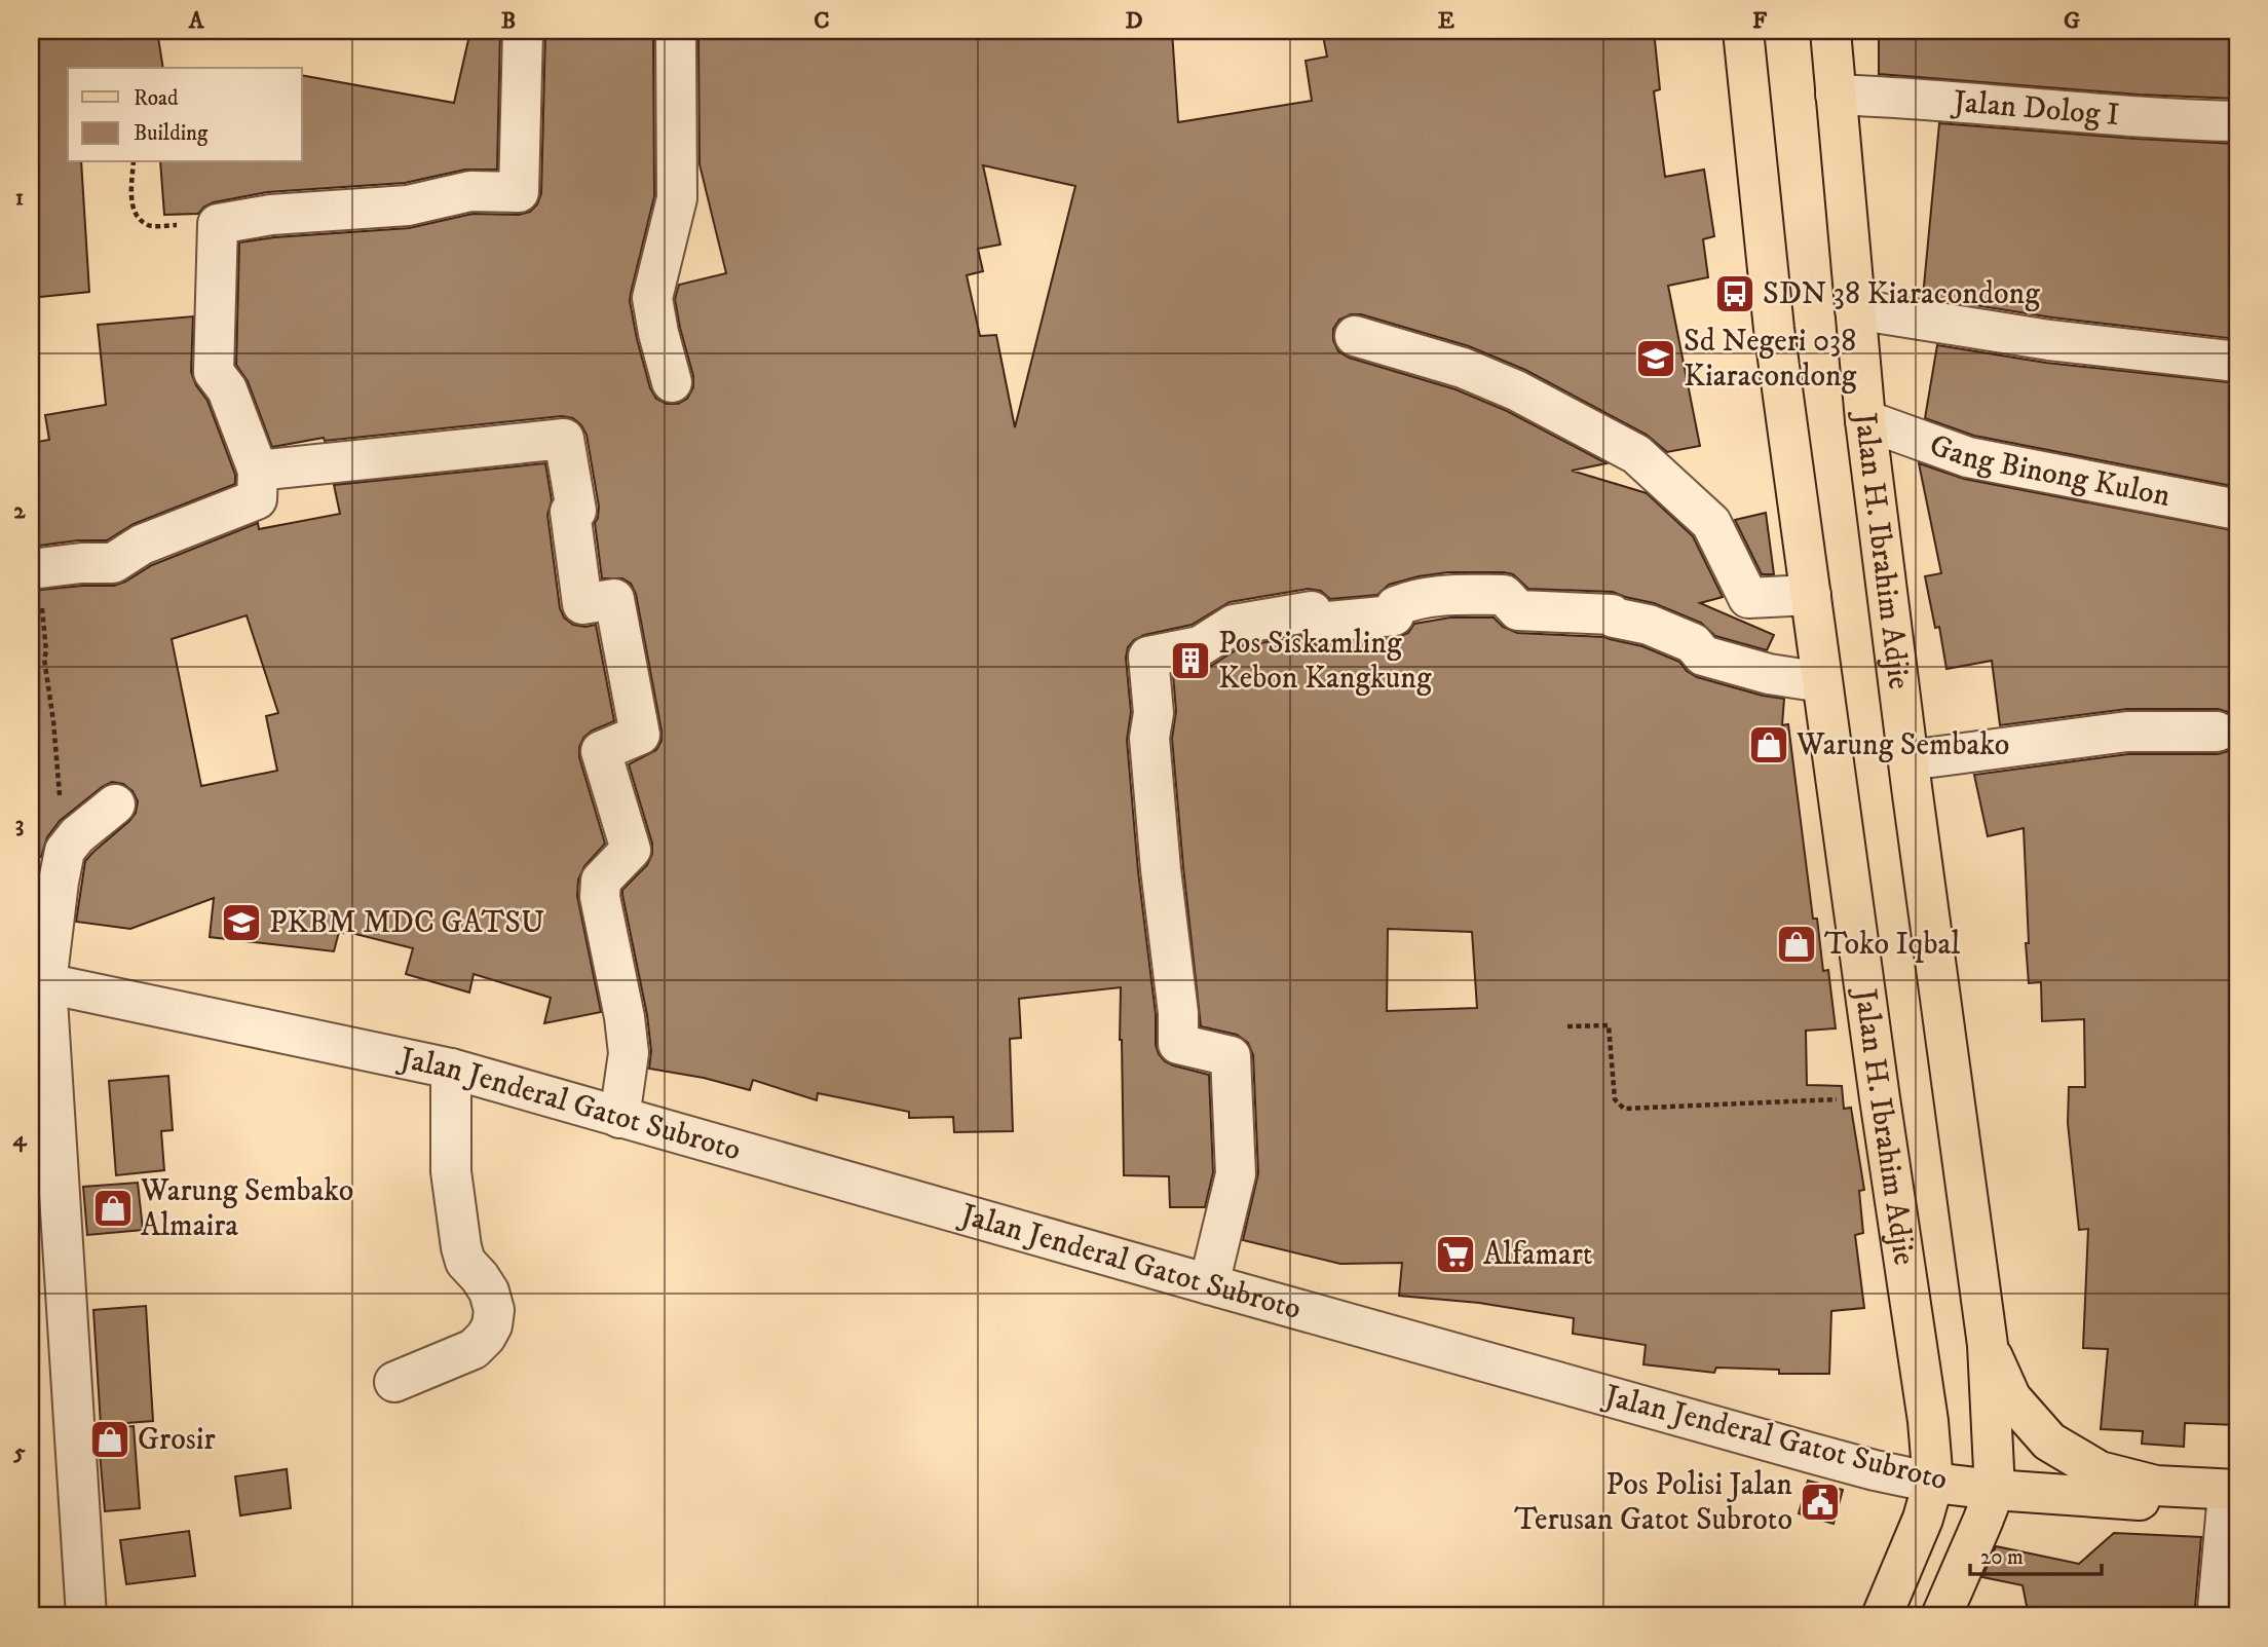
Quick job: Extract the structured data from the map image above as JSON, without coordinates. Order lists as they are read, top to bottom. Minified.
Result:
{"streets":{"main road":["Jalan H. Ibrahim Adjie","Jalan Jenderal Gatot Subroto"],"street":["Jalan Dolog I","Gang Binong Kulon"]},"crossings":[["Jalan Dolog I","Jalan H. Ibrahim Adjie"],["Gang Binong Kulon","Jalan H. Ibrahim Adjie"],["Jalan H. Ibrahim Adjie","Jalan Jenderal Gatot Subroto"]],"places":{"bus stop":["SDN 38 Kiaracondong"],"school or university":["Sd Negeri 038 Kiaracondong","PKBM MDC GATSU"],"building":["Pos Siskamling Kebon Kangkung"],"shop":["Warung Sembako","Toko Iqbal","Warung Sembako Almaira","Grosir"],"supermarket":["Alfamart"],"public building":["Pos Polisi Jalan Terusan Gatot Subroto"]},"legend":["Road","Building"],"scale_bar":"20 m","grid":{"columns":["A","B","C","D","E","F","G"],"rows":["1","2","3","4","5"]}}
